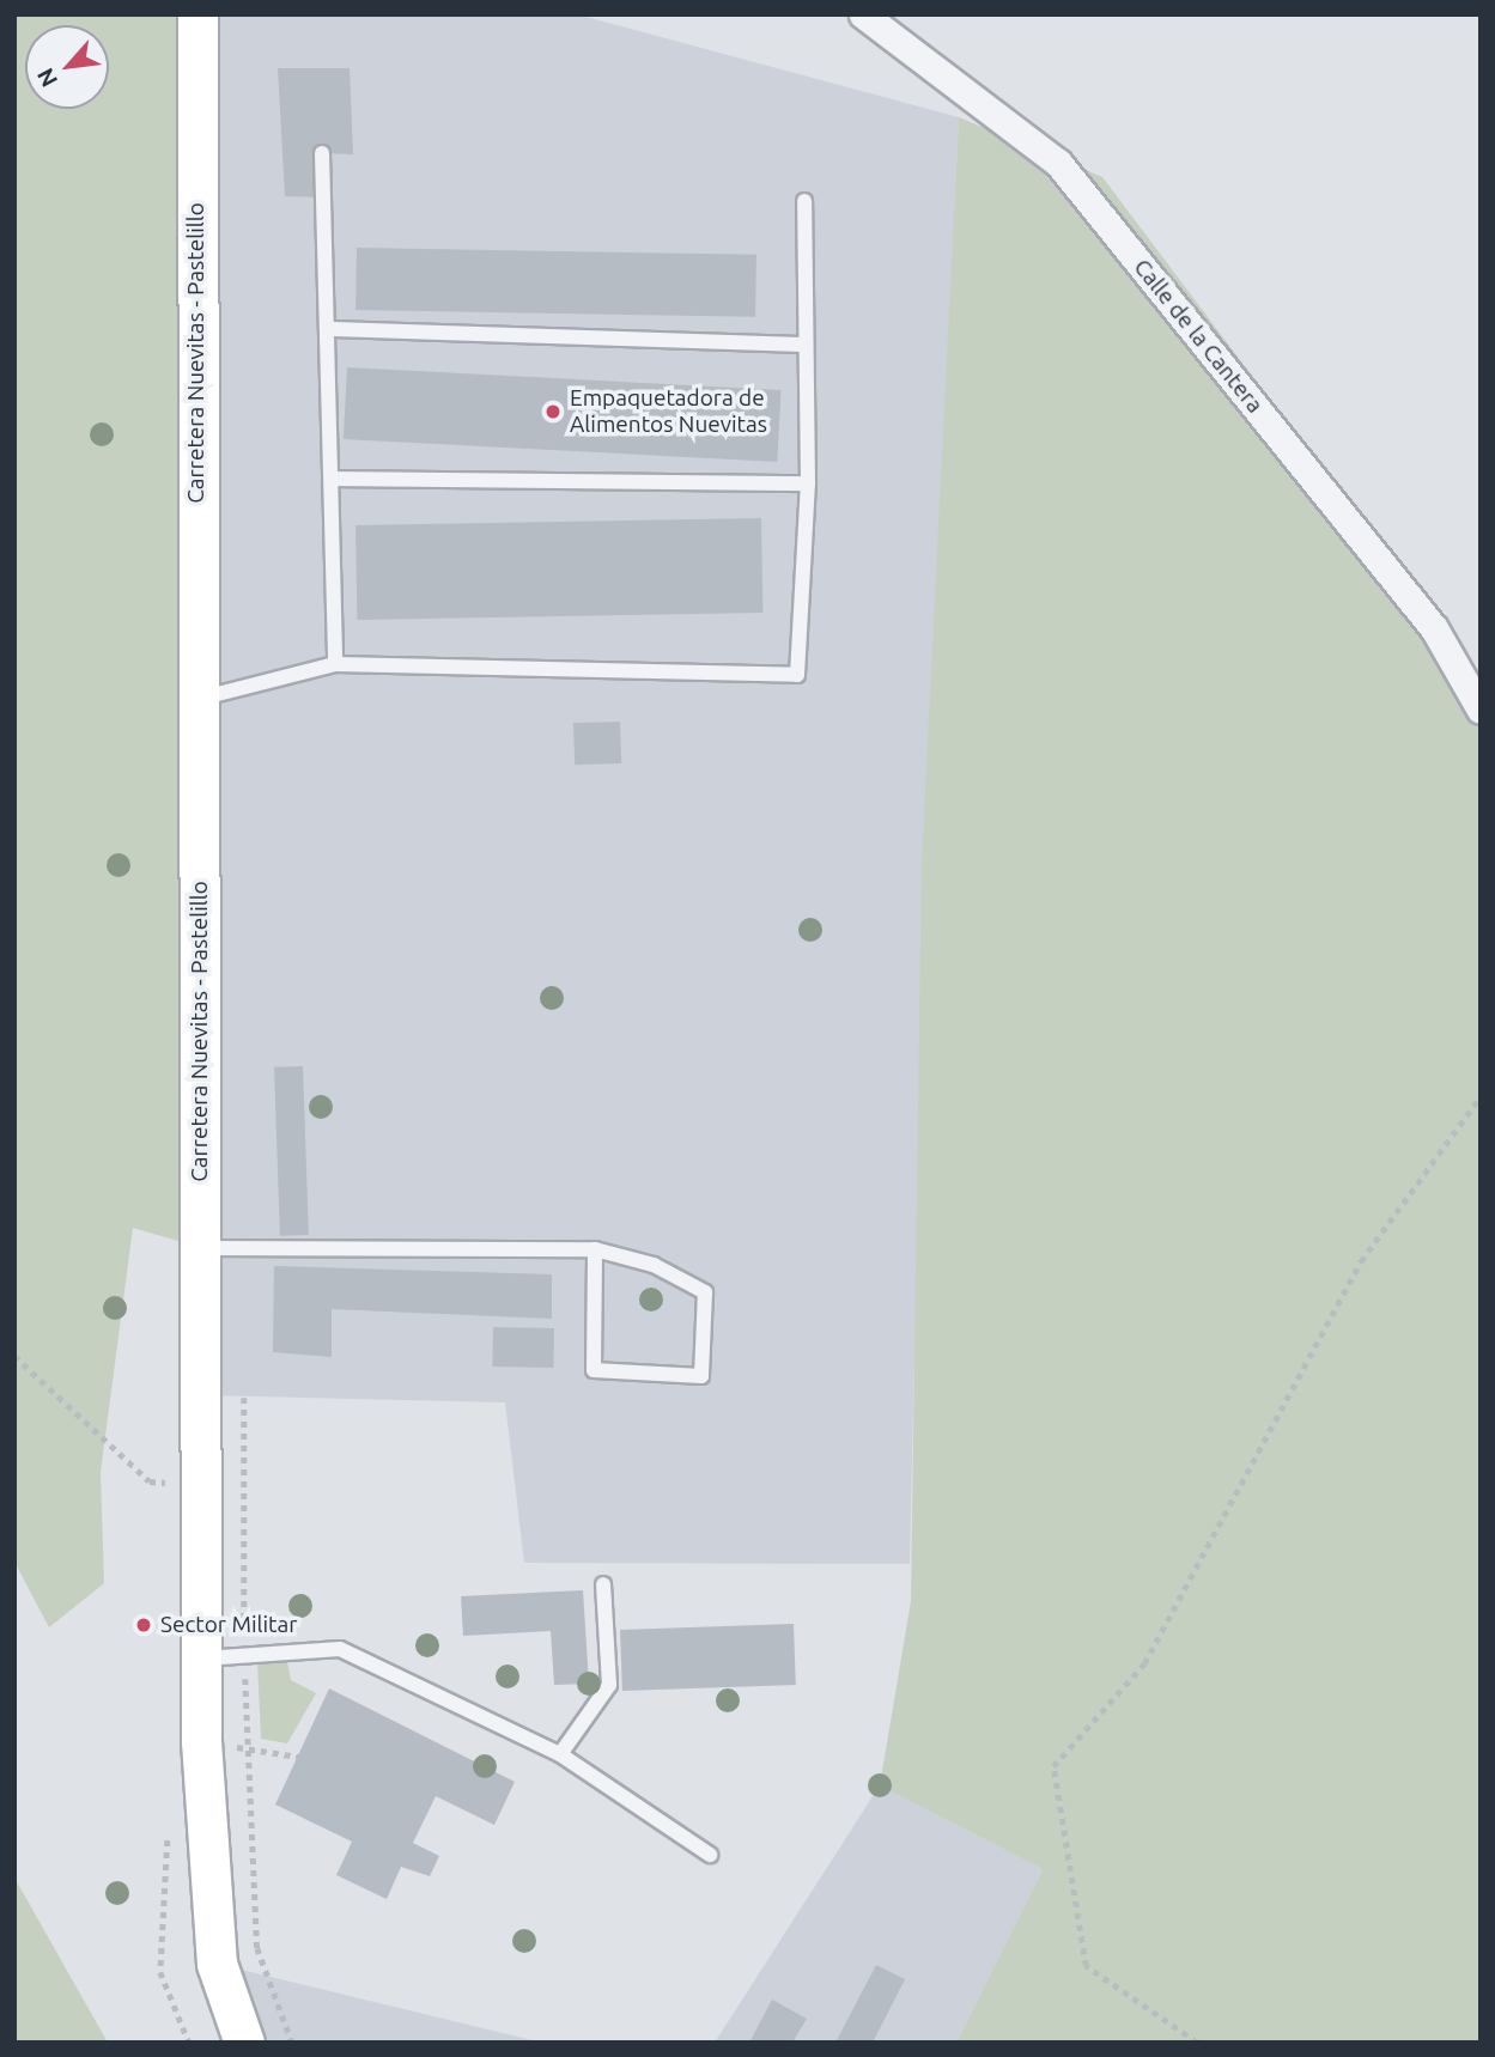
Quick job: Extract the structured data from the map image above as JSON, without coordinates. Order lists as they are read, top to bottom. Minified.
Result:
{"streets":{"main road":["Carretera Nuevitas - Pastelillo"],"street":["Calle de la Cantera"]},"places":["Empaquetadora de Alimentos Nuevitas","Sector Militar"],"north":"bottom left"}
